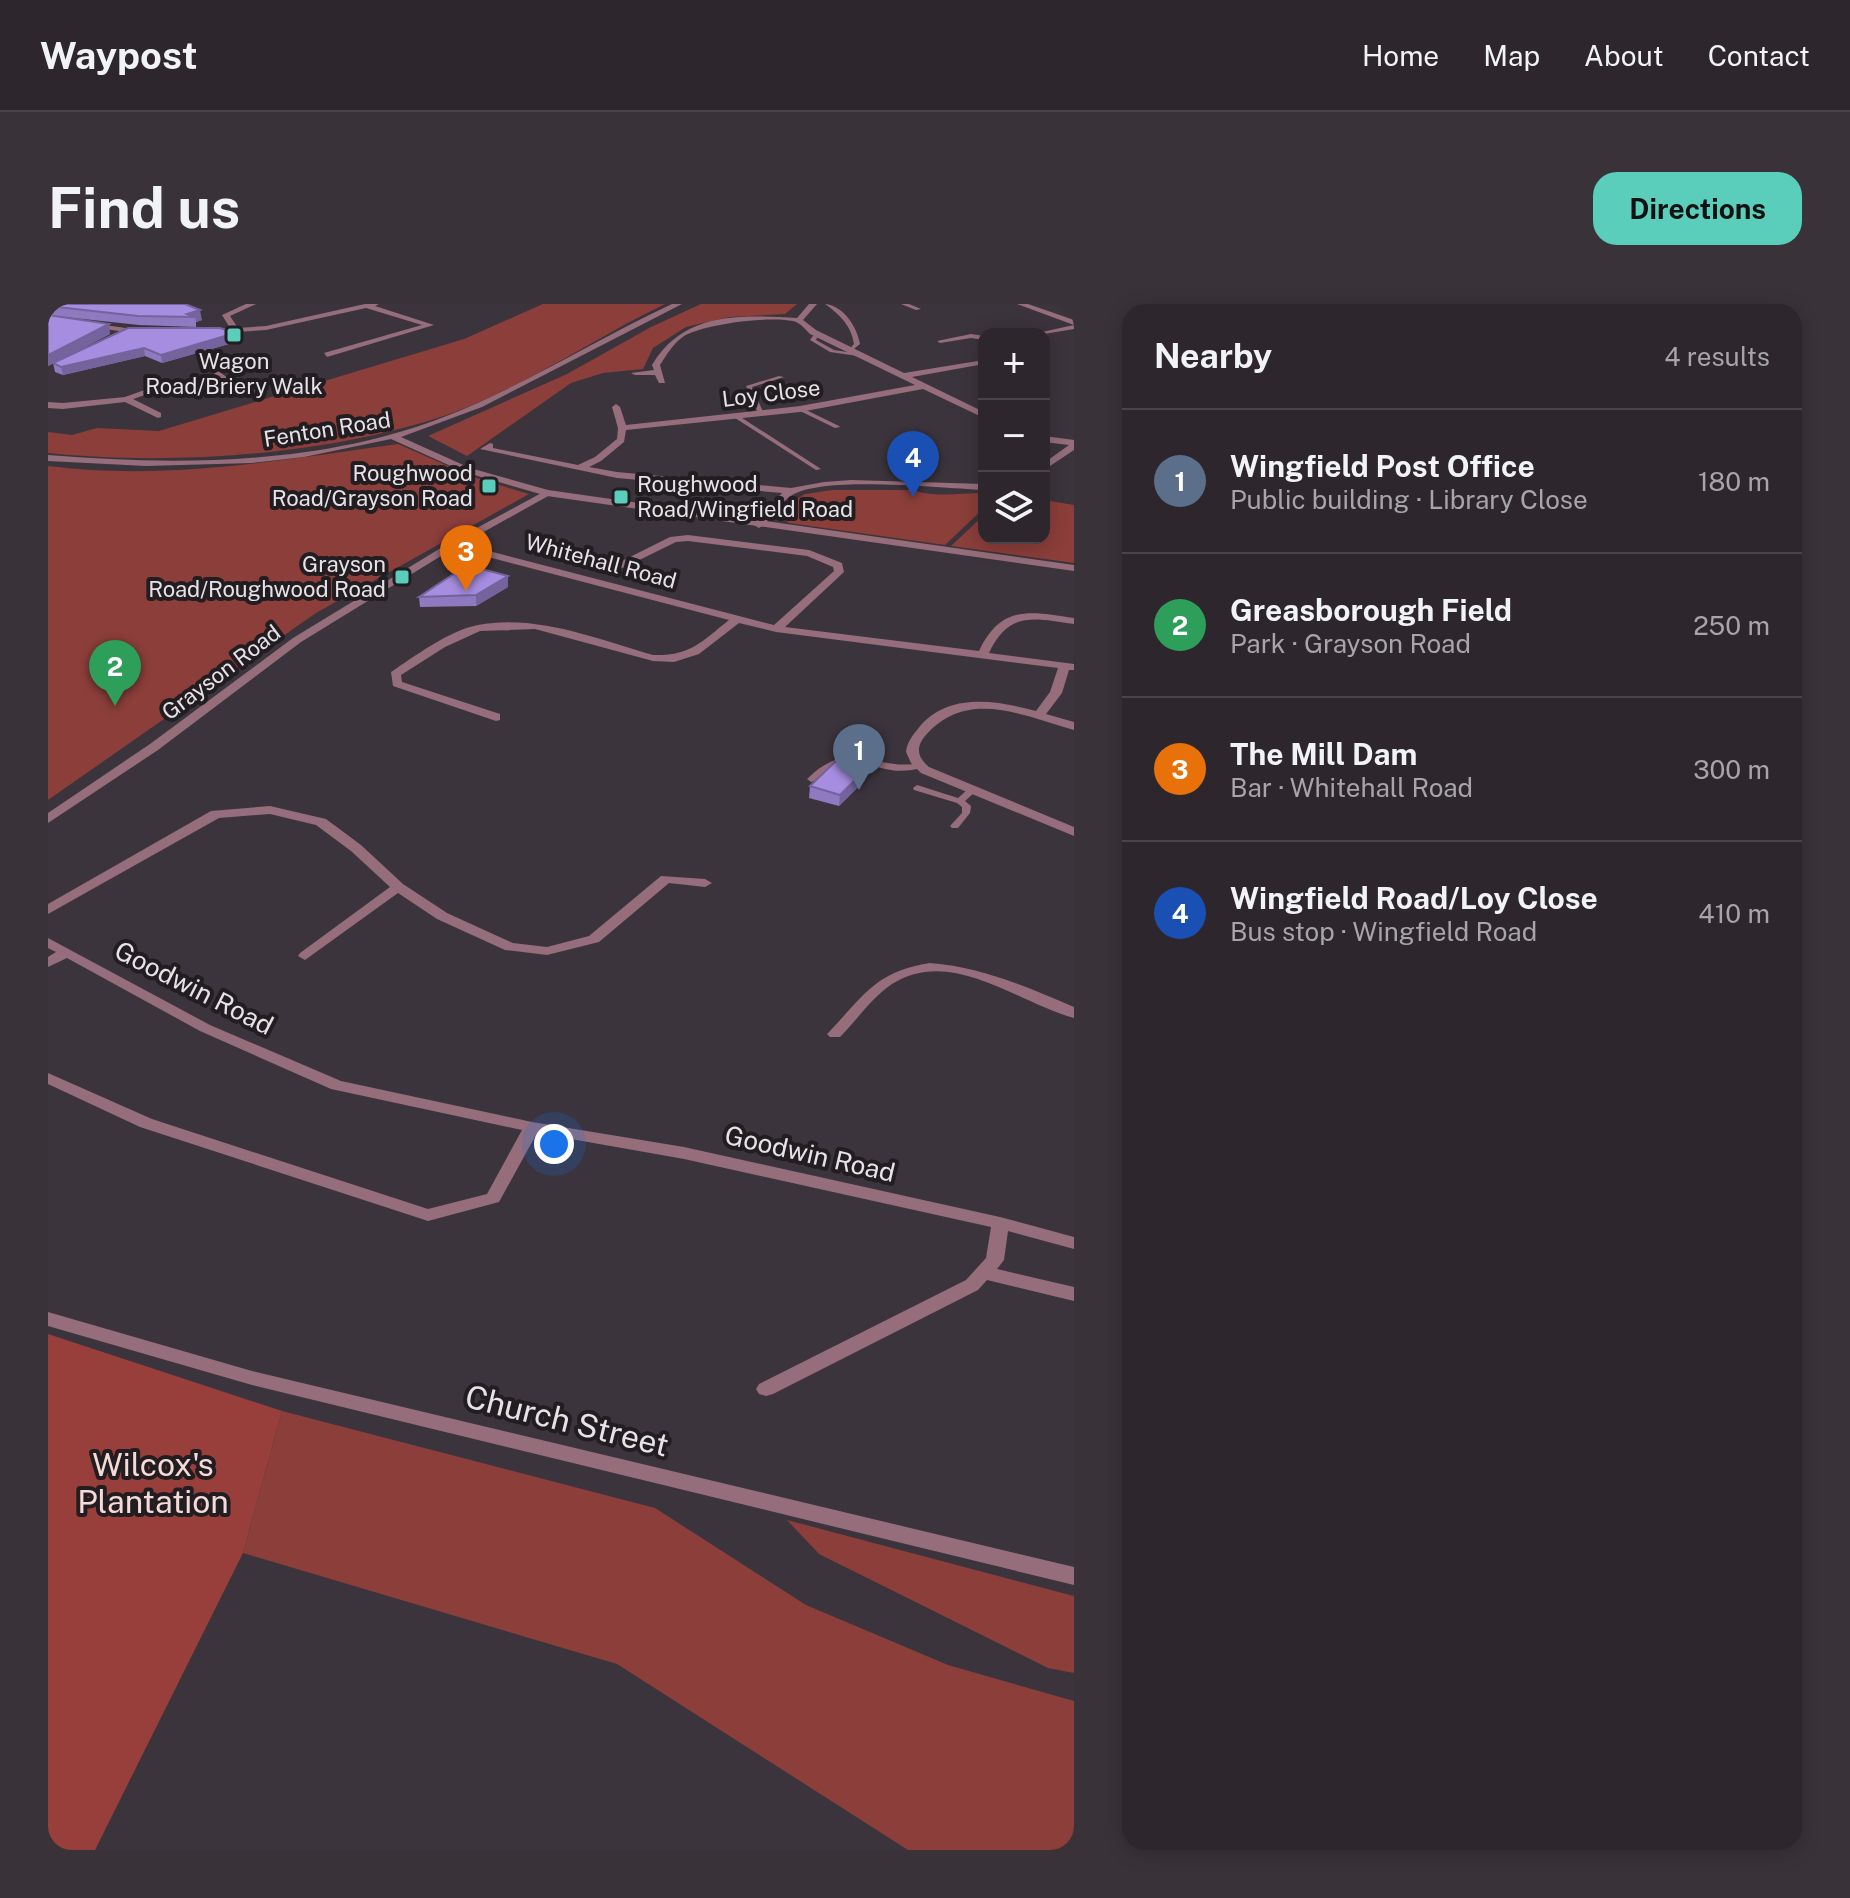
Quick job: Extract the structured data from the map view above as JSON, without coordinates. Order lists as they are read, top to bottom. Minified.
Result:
{"streets":{"street":["Loy Close","Fenton Road","Whitehall Road","Grayson Road","Goodwin Road","Church Street"]},"crossings":[["Whitehall Road","Grayson Road"]],"parks":["Wilcox's Plantation"],"places":{"transit":["Wagon Road/Briery Walk","Roughwood Road/Grayson Road","Roughwood Road/Wingfield Road","Grayson Road/Roughwood Road"]},"page":{"header":"Waypost","nav":["Home","Map","About","Contact"],"buttons":"Directions","title":"Find us","heading":["Nearby","4 results"],"map_buttons":["+","−"],"list":[{"mark":"1","name":"Wingfield Post Office","note":"Public building · Library Close","value":"180 m"},{"mark":"2","name":"Greasborough Field","note":"Park · Grayson Road","value":"250 m"},{"mark":"3","name":"The Mill Dam","note":"Bar · Whitehall Road","value":"300 m"},{"mark":"4","name":"Wingfield Road/Loy Close","note":"Bus stop · Wingfield Road","value":"410 m"}],"pins":["4","3","2","1"]}}
